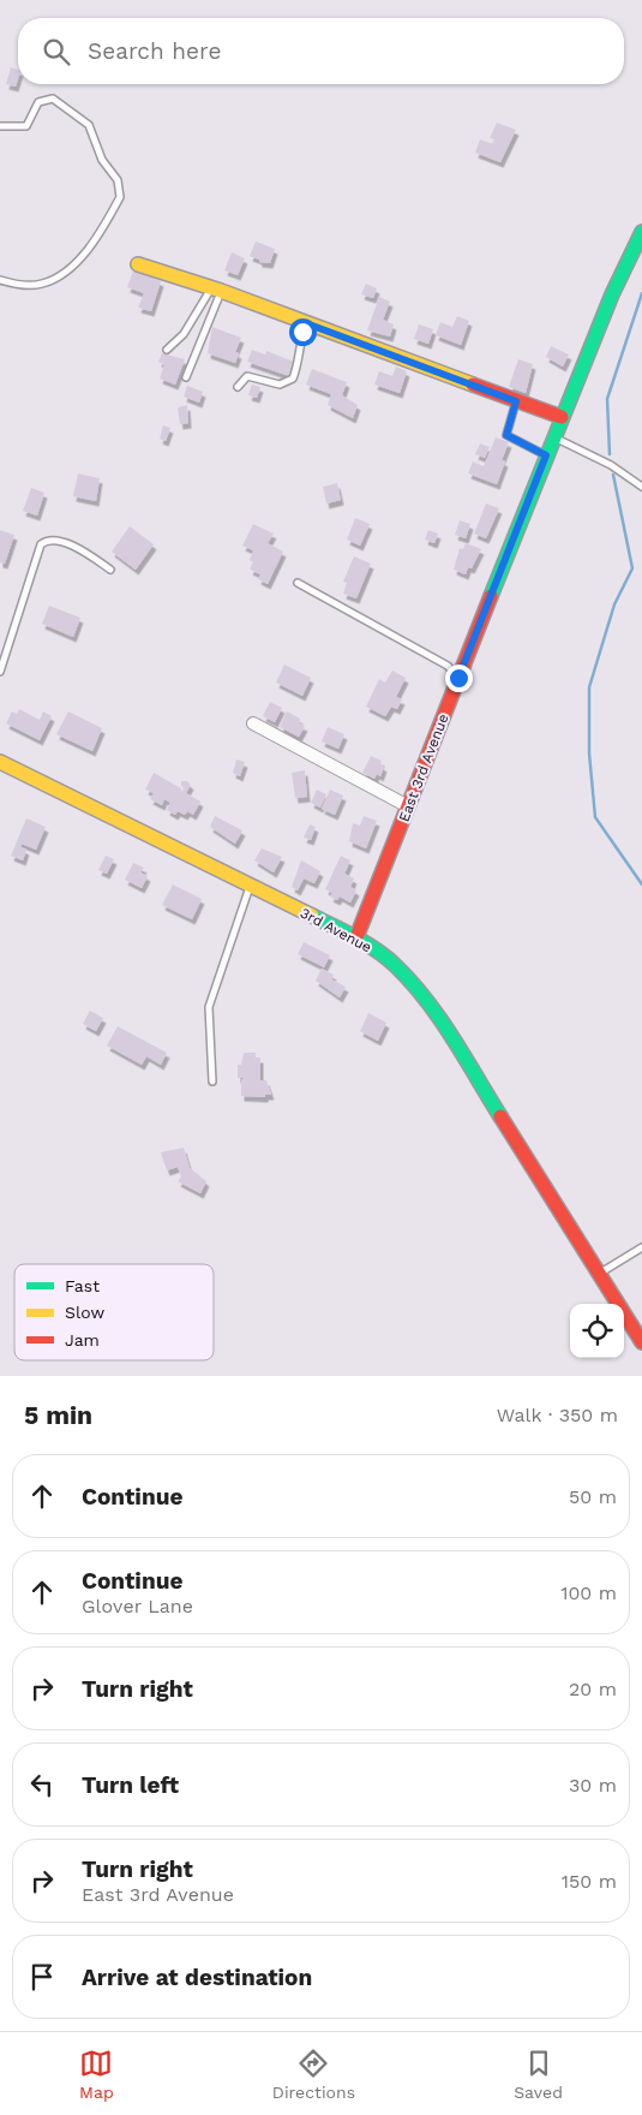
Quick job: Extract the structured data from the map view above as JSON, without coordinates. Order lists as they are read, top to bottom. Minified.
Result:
{"streets":{"street":["East 3rd Avenue","3rd Avenue"]},"crossings":[["East 3rd Avenue","3rd Avenue"]],"legend":["Fast","Slow","Jam"],"page":{"search":"Search here","heading":["5 min","Walk · 350 m"],"list":[["Continue","50 m"],["Continue","Glover Lane","100 m"],["Turn right","20 m"],["Turn left","30 m"],["Turn right","East 3rd Avenue","150 m"],"Arrive at destination"],"nav":["Map","Directions","Saved"]}}
